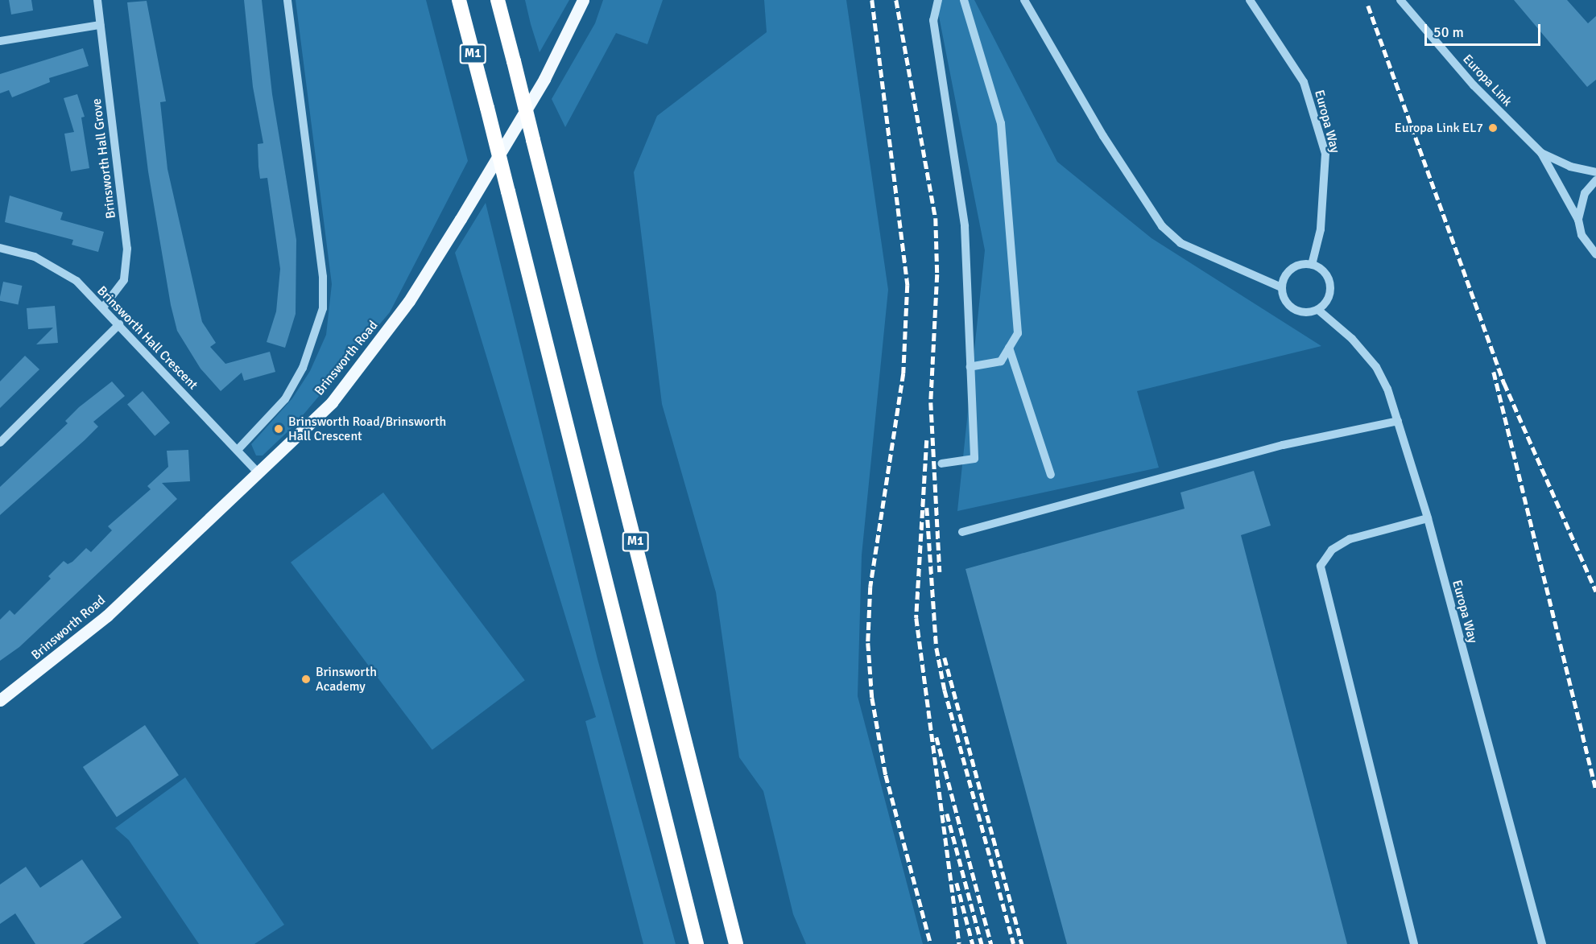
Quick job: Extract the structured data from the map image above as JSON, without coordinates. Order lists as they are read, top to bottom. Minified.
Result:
{"streets":{"highway":["M1"],"main road":["Brinsworth Road"],"street":["Europa Link","Europa Way","Brinsworth Hall Grove","Brinsworth Hall Crescent"]},"crossings":[["Brinsworth Hall Grove","Brinsworth Hall Crescent"],["Brinsworth Hall Crescent","Brinsworth Road"]],"places":["Europa Link EL7","Brinsworth Road/Brinsworth Hall Crescent","Brinsworth Academy"],"scale_bar":"50 m"}
